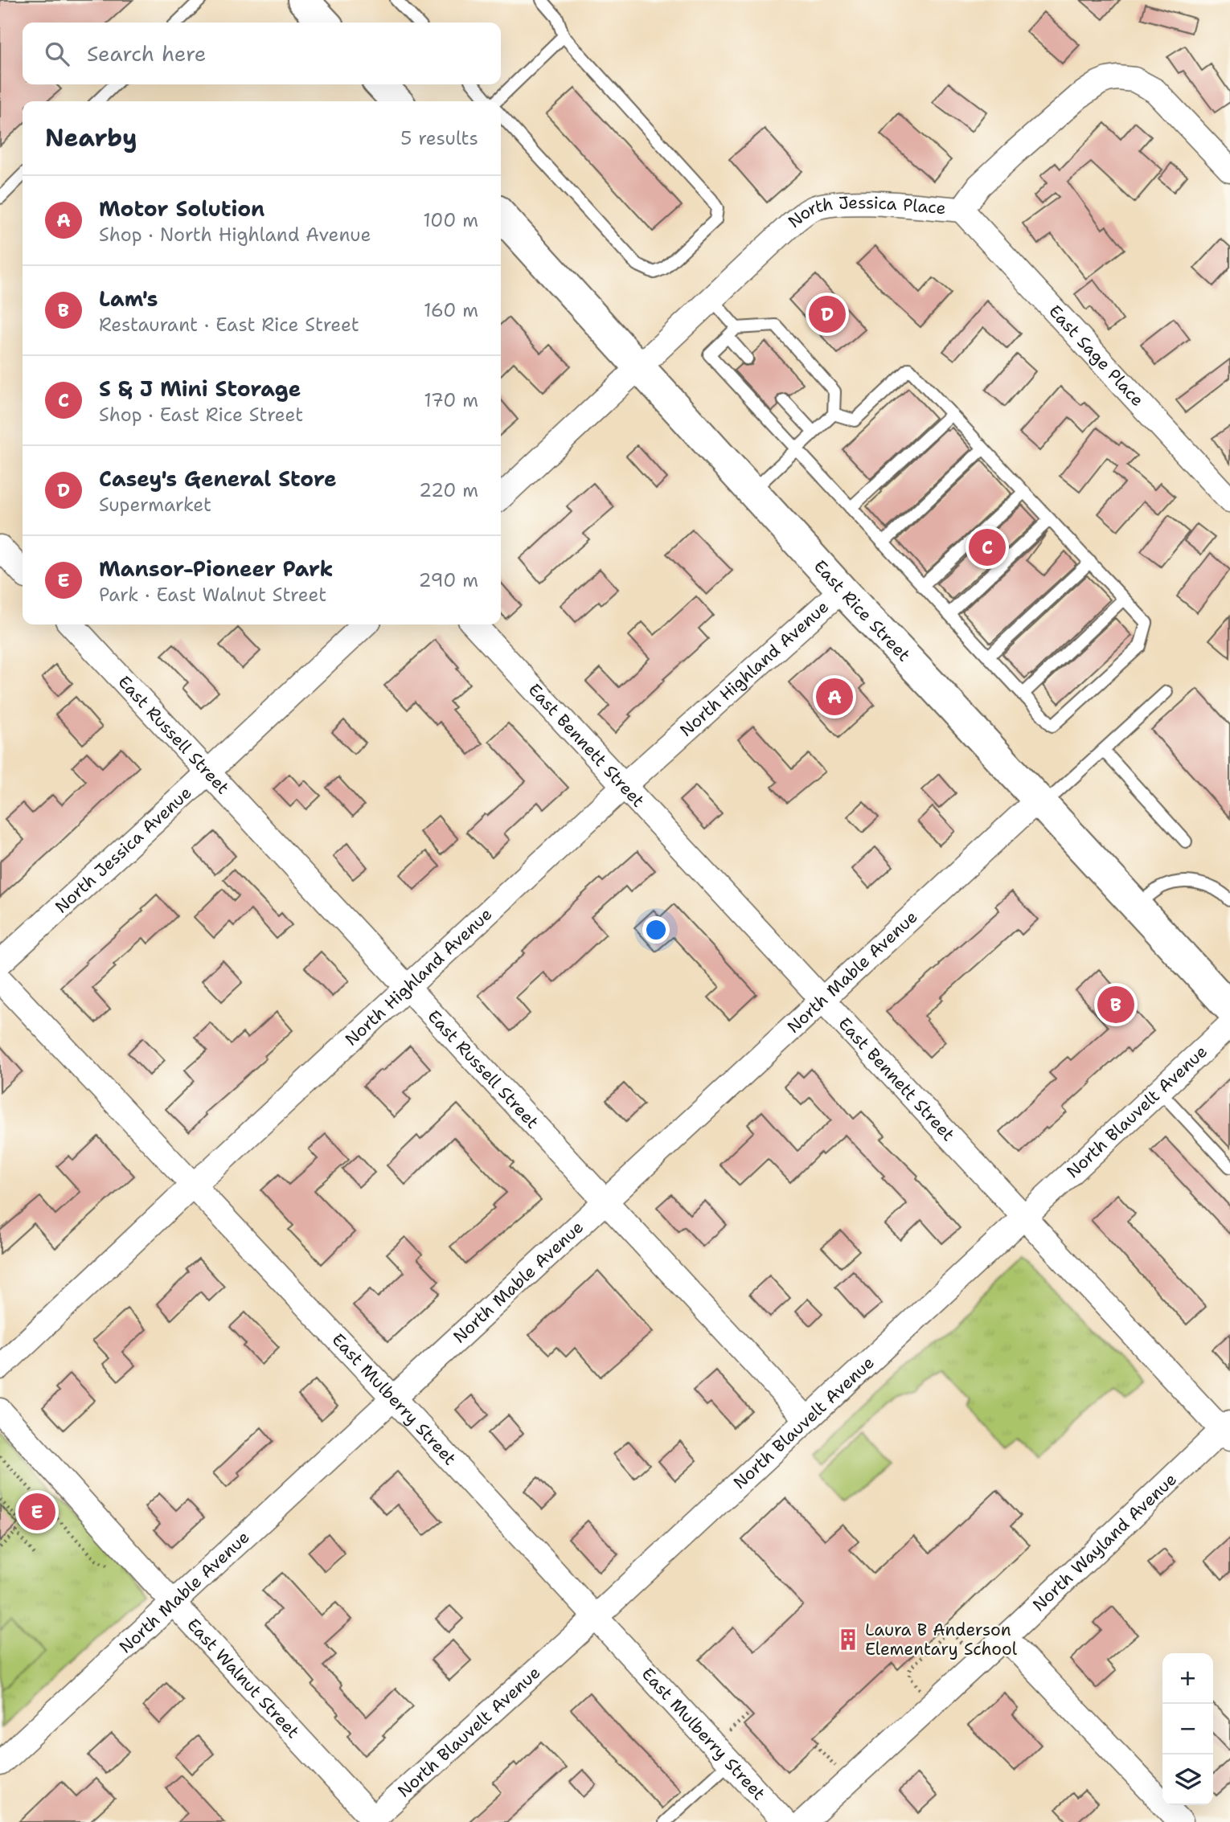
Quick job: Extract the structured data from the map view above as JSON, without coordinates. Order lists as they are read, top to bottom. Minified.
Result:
{"streets":{"main road":["East Rice Street"],"street":["North Jessica Place","East Sage Place","North Highland Avenue","East Russell Street","East Bennett Street","North Jessica Avenue","North Mable Avenue","North Blauvelt Avenue","East Mulberry Street","North Wayland Avenue","East Walnut Street"]},"crossings":[["North Jessica Place","East Sage Place"],["North Jessica Place","East Rice Street"],["East Rice Street","North Highland Avenue"],["East Rice Street","North Mable Avenue"],["North Highland Avenue","East Russell Street"],["North Highland Avenue","East Bennett Street"],["North Highland Avenue","East Mulberry Street"],["East Russell Street","North Jessica Avenue"],["East Russell Street","North Mable Avenue"],["East Russell Street","North Blauvelt Avenue"],["East Bennett Street","North Mable Avenue"],["East Bennett Street","North Blauvelt Avenue"],["East Bennett Street","North Wayland Avenue"],["North Mable Avenue","East Mulberry Street"],["North Mable Avenue","East Walnut Street"],["North Blauvelt Avenue","East Mulberry Street"],["North Blauvelt Avenue","East Walnut Street"]],"places":{"building":["Laura B Anderson Elementary School"]},"page":{"search":"Search here","heading":["Nearby","5 results"],"list":[{"mark":"A","name":"Motor Solution","note":"Shop · North Highland Avenue","value":"100 m"},{"mark":"B","name":"Lam's","note":"Restaurant · East Rice Street","value":"160 m"},{"mark":"C","name":"S & J Mini Storage","note":"Shop · East Rice Street","value":"170 m"},{"mark":"D","name":"Casey's General Store","note":"Supermarket","value":"220 m"},{"mark":"E","name":"Mansor-Pioneer Park","note":"Park · East Walnut Street","value":"290 m"}],"pins":["D","C","A","B","E"],"map_buttons":["+","−"]}}
